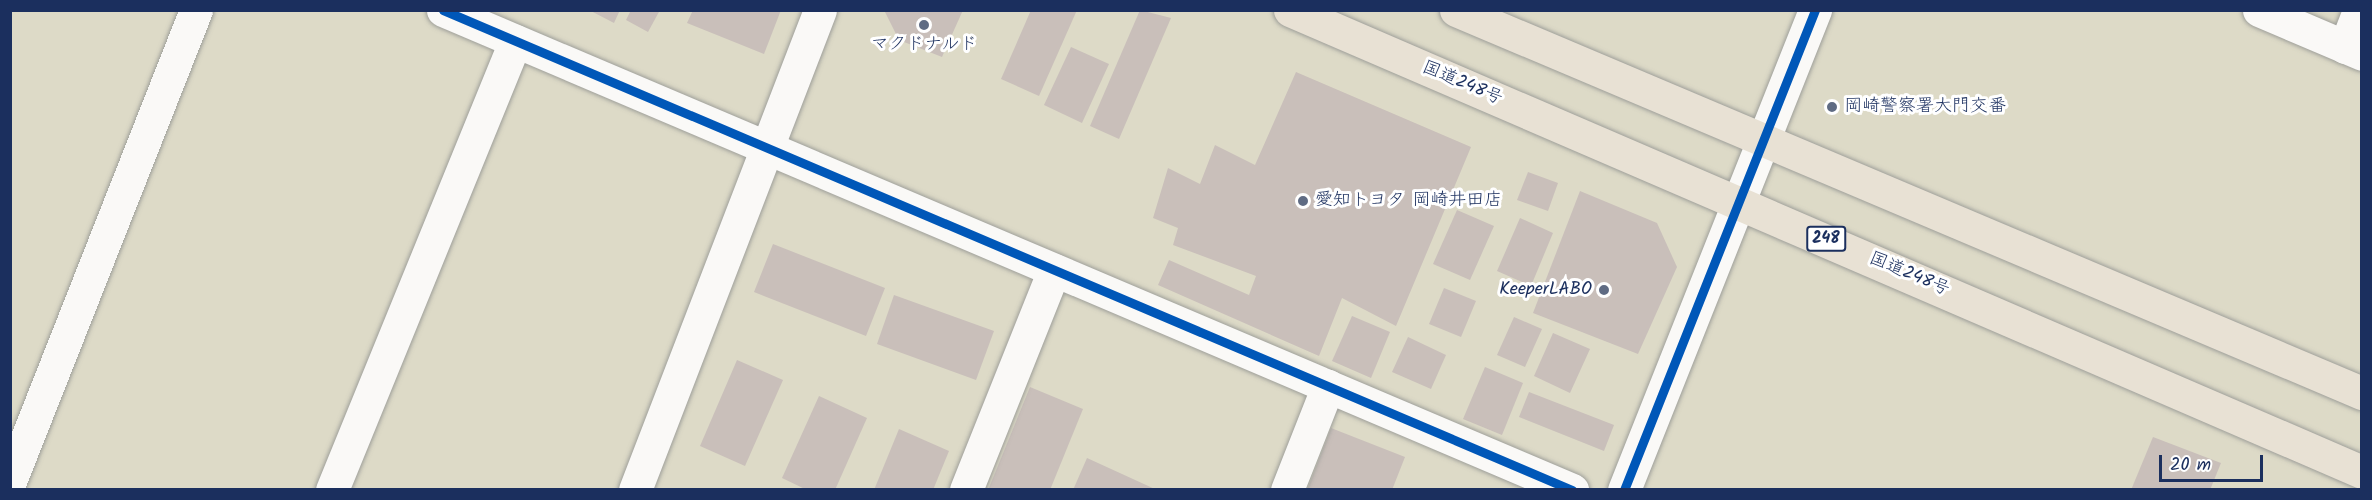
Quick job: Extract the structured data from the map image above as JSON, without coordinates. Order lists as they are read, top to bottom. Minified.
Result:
{"streets":{"highway":["国道248号","248"]},"places":["マクドナルド","岡崎警察署大門交番","愛知トヨタ 岡崎井田店","KeeperLABO"],"scale_bar":"20 m"}
